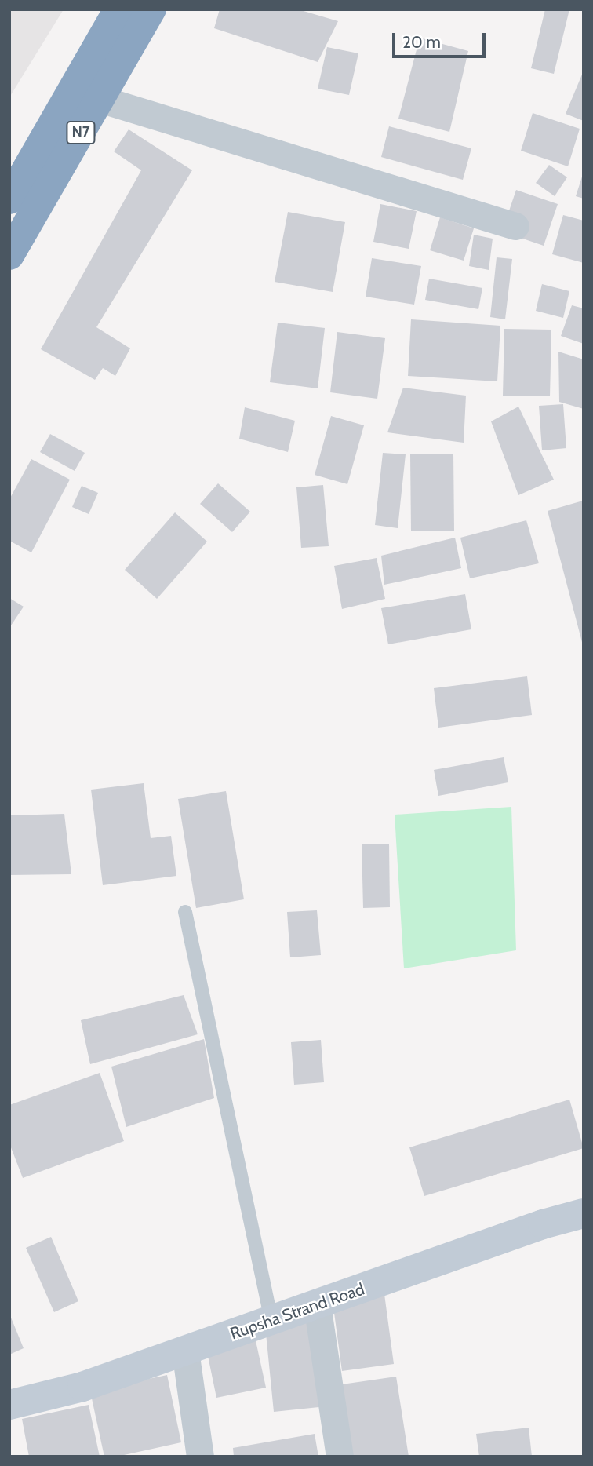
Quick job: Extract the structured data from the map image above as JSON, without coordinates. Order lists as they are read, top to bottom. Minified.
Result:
{"streets":{"highway":["N7"],"street":["Rupsha Strand Road"]},"scale_bar":"20 m"}
